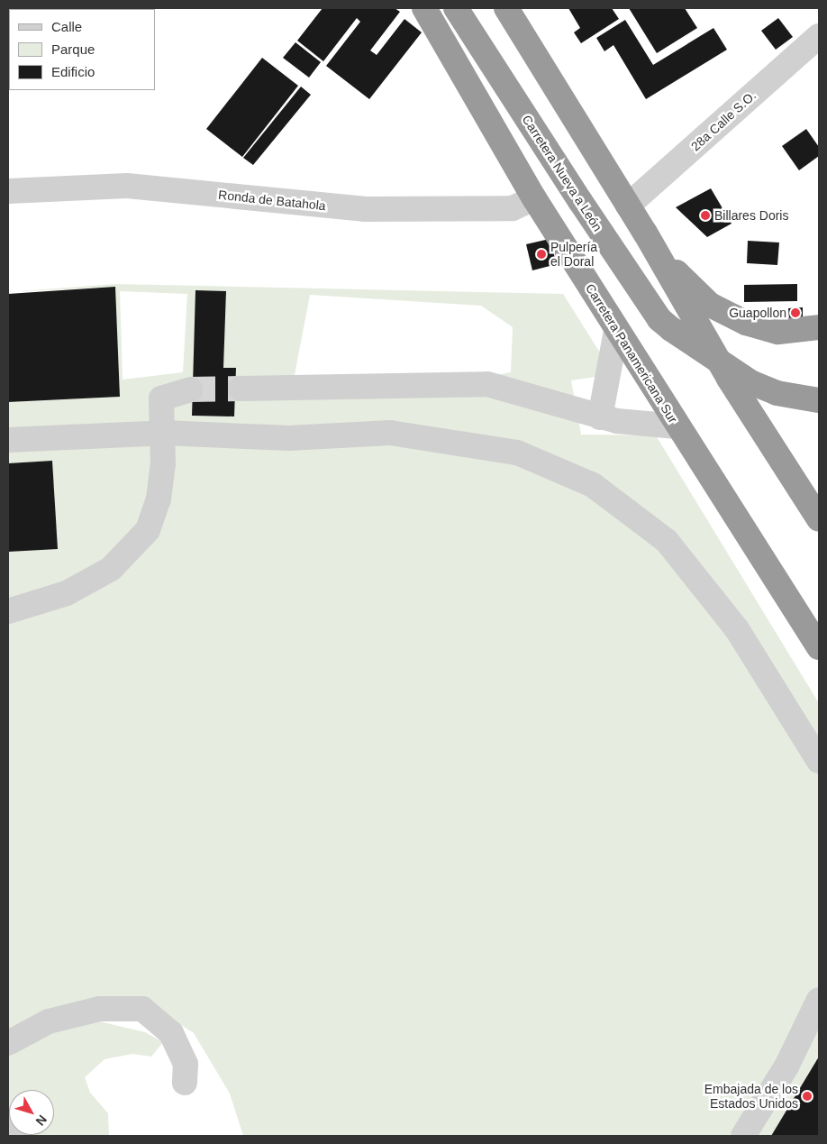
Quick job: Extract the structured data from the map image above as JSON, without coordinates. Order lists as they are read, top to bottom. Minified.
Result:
{"streets":{"highway":["Carretera Nueva a León","Carretera Panamericana Sur"],"street":["28a Calle S.O.","Ronda de Batahola"]},"crossings":[["Ronda de Batahola","Carretera Panamericana Sur"]],"places":["Billares Doris","Pulpería el Doral","Guapollon","Embajada de los Estados Unidos"],"legend":["Calle","Parque","Edificio"],"north":"bottom right"}
